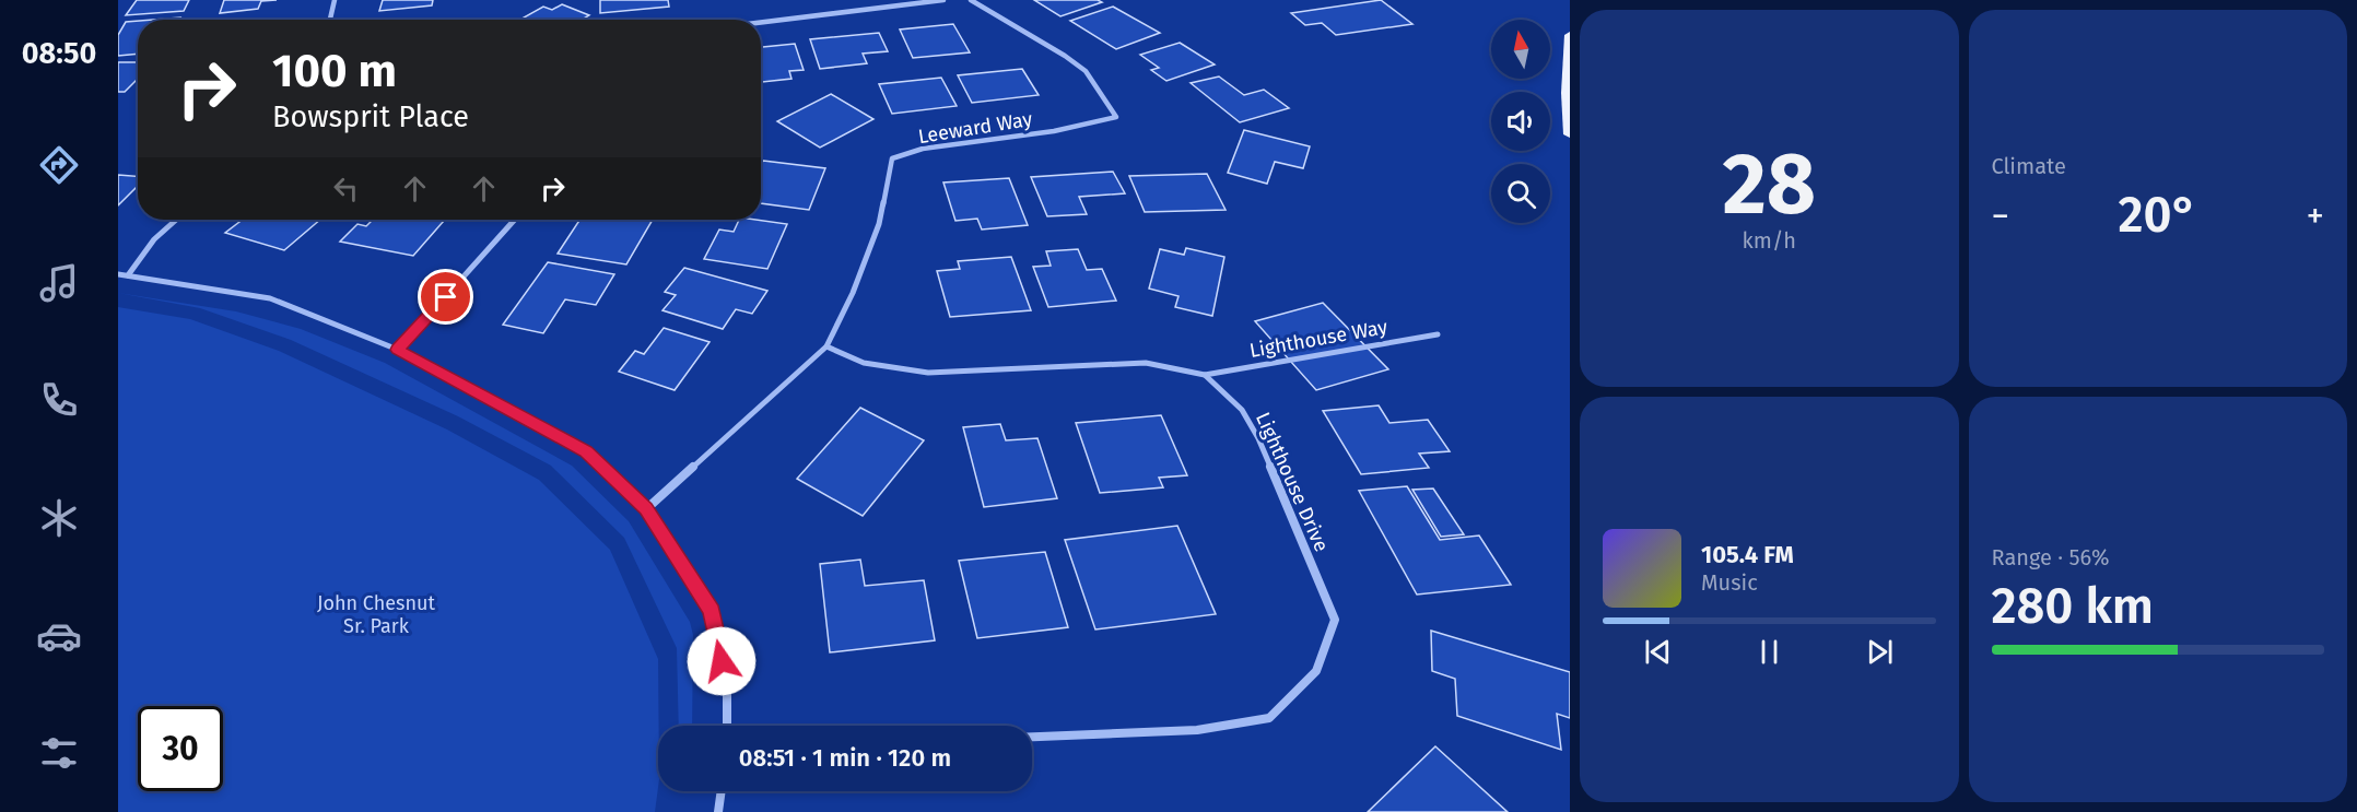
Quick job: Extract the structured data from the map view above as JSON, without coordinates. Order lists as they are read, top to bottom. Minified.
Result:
{"streets":{"street":["Leeward Way","Lighthouse Way","Lighthouse Drive"]},"crossings":[["Lighthouse Way","Lighthouse Drive"]],"parks":["John Chesnut Sr. Park"],"north":"top","page":{"tabs":"08:50","tile":[["28","km/h"],"Climate",["Range · 56%","280 km"]],"turn":["100 m","Bowsprit Place"],"heat":["−","20°","+"],"song":["105.4 FM","Music"],"limit":"30","trip":"08:51 · 1 min · 120 m"}}
